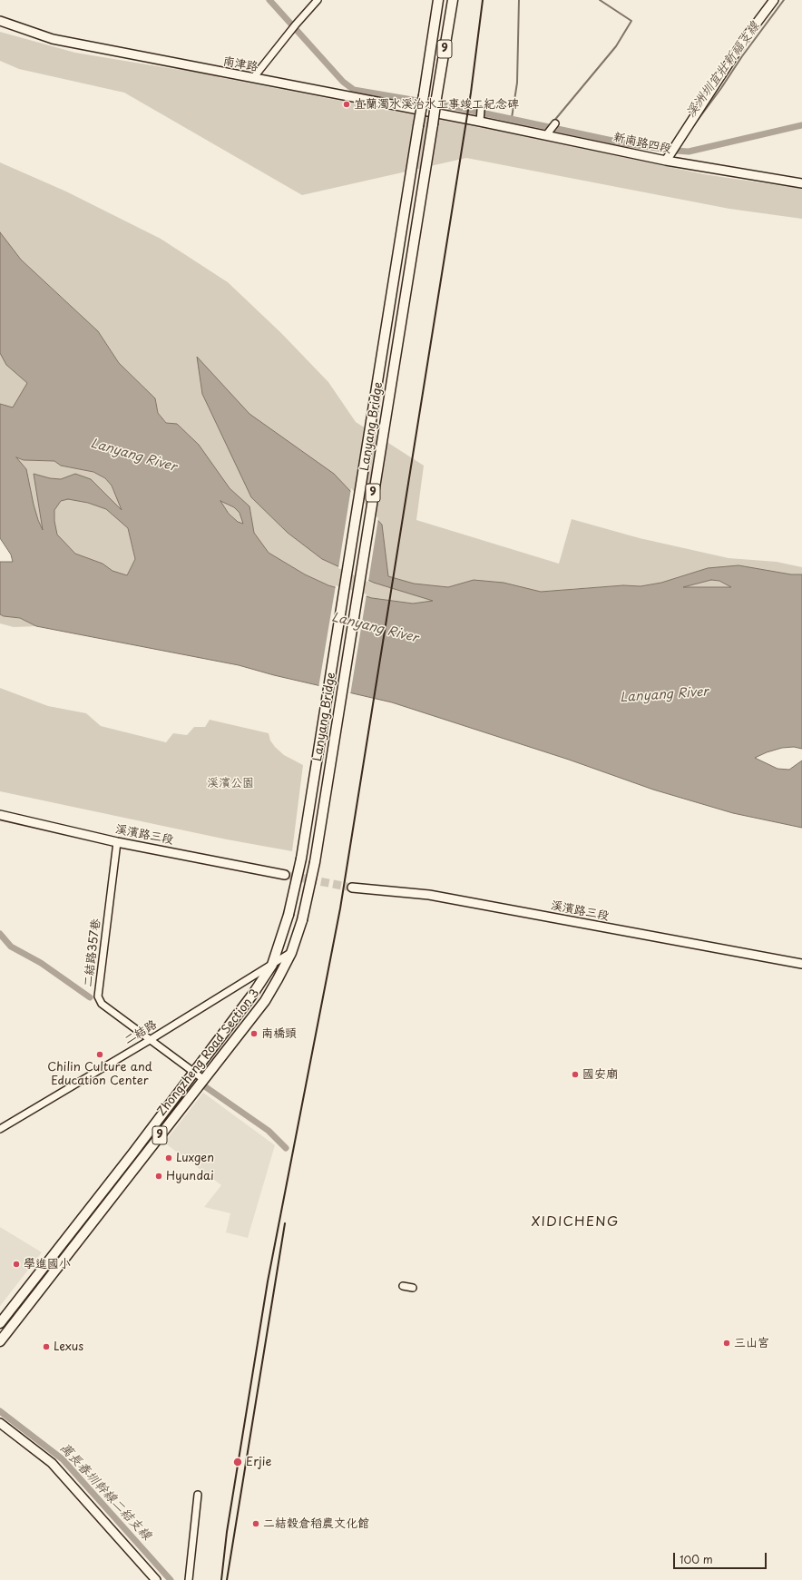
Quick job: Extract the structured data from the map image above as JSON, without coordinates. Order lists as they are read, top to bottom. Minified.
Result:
{"streets":{"main road":["9","Lanyang Bridge","Zhongzheng Road Section 3"],"street":["南津路","新南路四段","溪濱路三段","二結路357巷","二結路"]},"crossings":[["南津路","新南路四段"],["Lanyang Bridge","Zhongzheng Road Section 3"],["溪濱路三段","二結路357巷"],["二結路357巷","二結路"],["二結路357巷","Zhongzheng Road Section 3"],["二結路","Zhongzheng Road Section 3"]],"districts":["XIDICHENG"],"water":["溪洲圳宜壯新福支線","Lanyang River","萬長春圳幹線二結支線"],"parks":["溪濱公園"],"places":["宜蘭濁水溪治水工事竣工紀念碑","南橋頭","Chilin Culture and Education Center","國安廟","Luxgen","Hyundai","學進國小","三山宮","Lexus","Erjie","二結穀倉稻農文化館"],"scale_bar":"100 m"}
